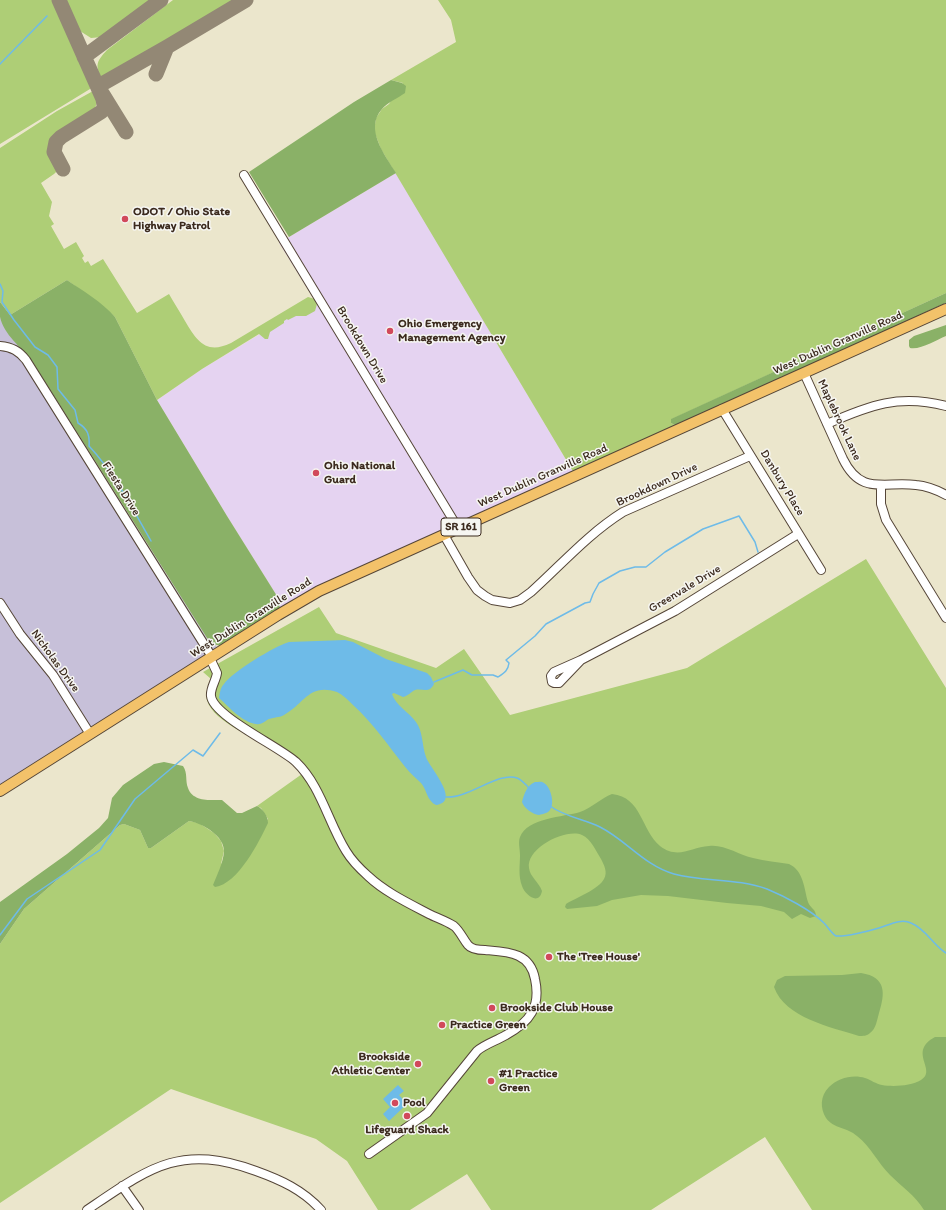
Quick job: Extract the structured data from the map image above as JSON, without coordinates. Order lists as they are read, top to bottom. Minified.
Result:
{"streets":{"main road":["West Dublin Granville Road","SR 161"],"street":["Brookdown Drive","Maplebrook Lane","Danbury Place","Fiesta Drive","Greenvale Drive","Nicholas Drive"]},"crossings":[["West Dublin Granville Road","Brookdown Drive"],["West Dublin Granville Road","Maplebrook Lane"],["West Dublin Granville Road","Danbury Place"],["West Dublin Granville Road","Fiesta Drive"],["West Dublin Granville Road","Nicholas Drive"],["Brookdown Drive","Danbury Place"],["Danbury Place","Greenvale Drive"]],"places":["ODOT / Ohio State Highway Patrol","Ohio Emergency Management Agency","Ohio National Guard","The 'Tree House'","Brookside Club House","Practice Green","Brookside Athletic Center","#1 Practice Green","Pool","Lifeguard Shack"]}
